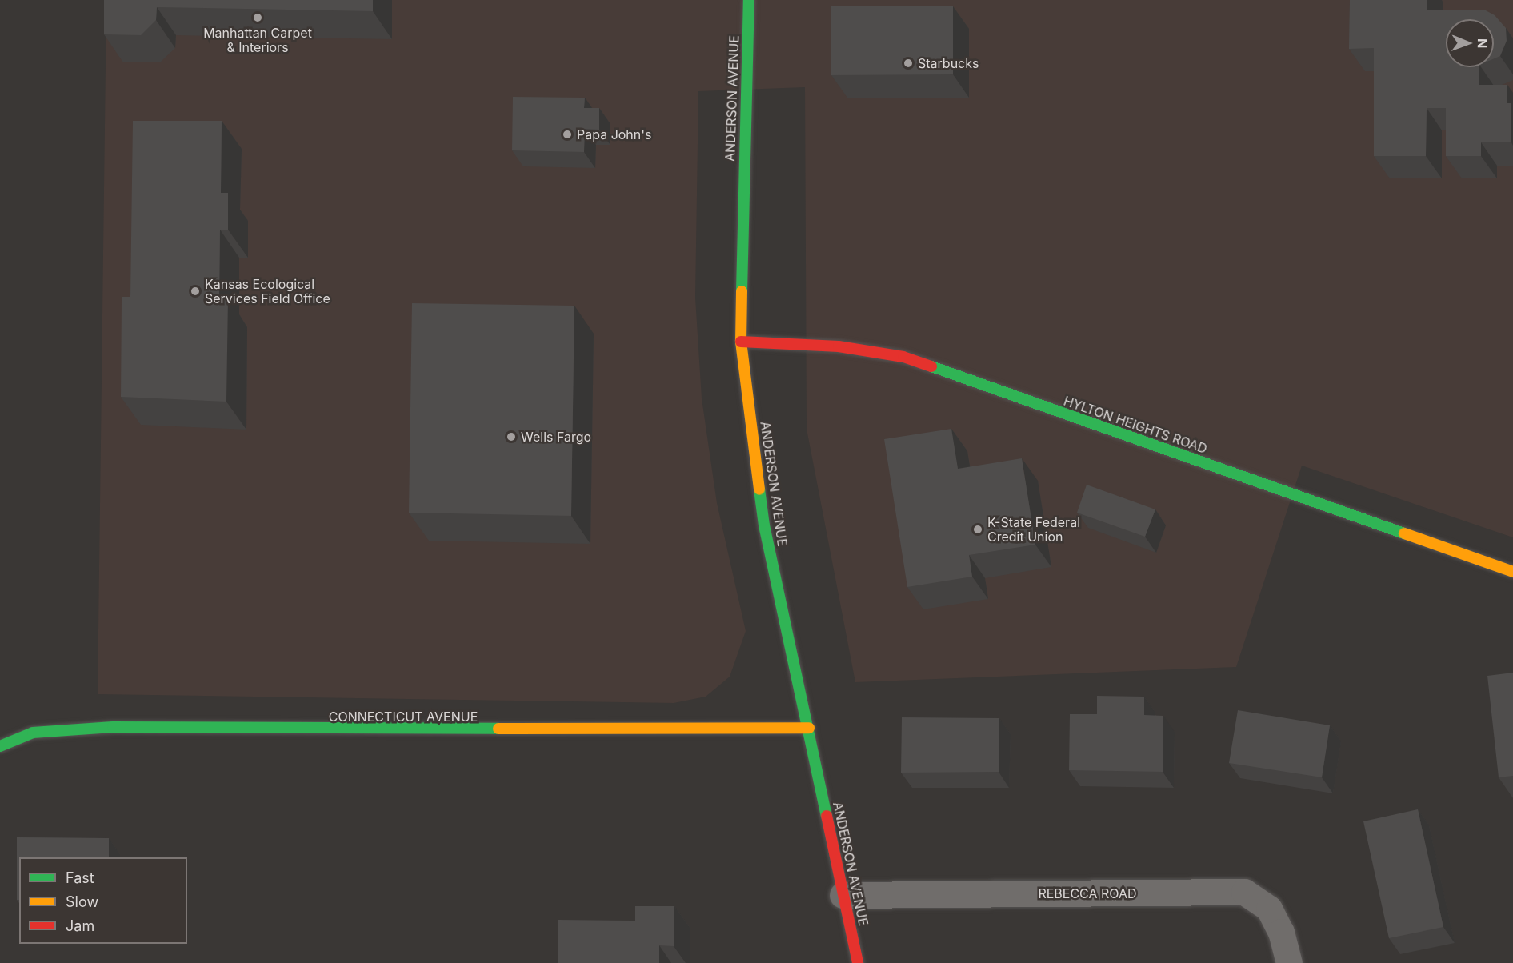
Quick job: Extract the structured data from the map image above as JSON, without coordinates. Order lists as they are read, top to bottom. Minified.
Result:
{"streets":{"street":["ANDERSON AVENUE","HYLTON HEIGHTS ROAD","CONNECTICUT AVENUE","REBECCA ROAD"]},"crossings":[["ANDERSON AVENUE","HYLTON HEIGHTS ROAD"],["ANDERSON AVENUE","CONNECTICUT AVENUE"],["ANDERSON AVENUE","REBECCA ROAD"]],"places":["Manhattan Carpet & Interiors","Starbucks","Papa John's","Kansas Ecological Services Field Office","Wells Fargo","K-State Federal Credit Union"],"legend":["Fast","Slow","Jam"],"north":"right"}
